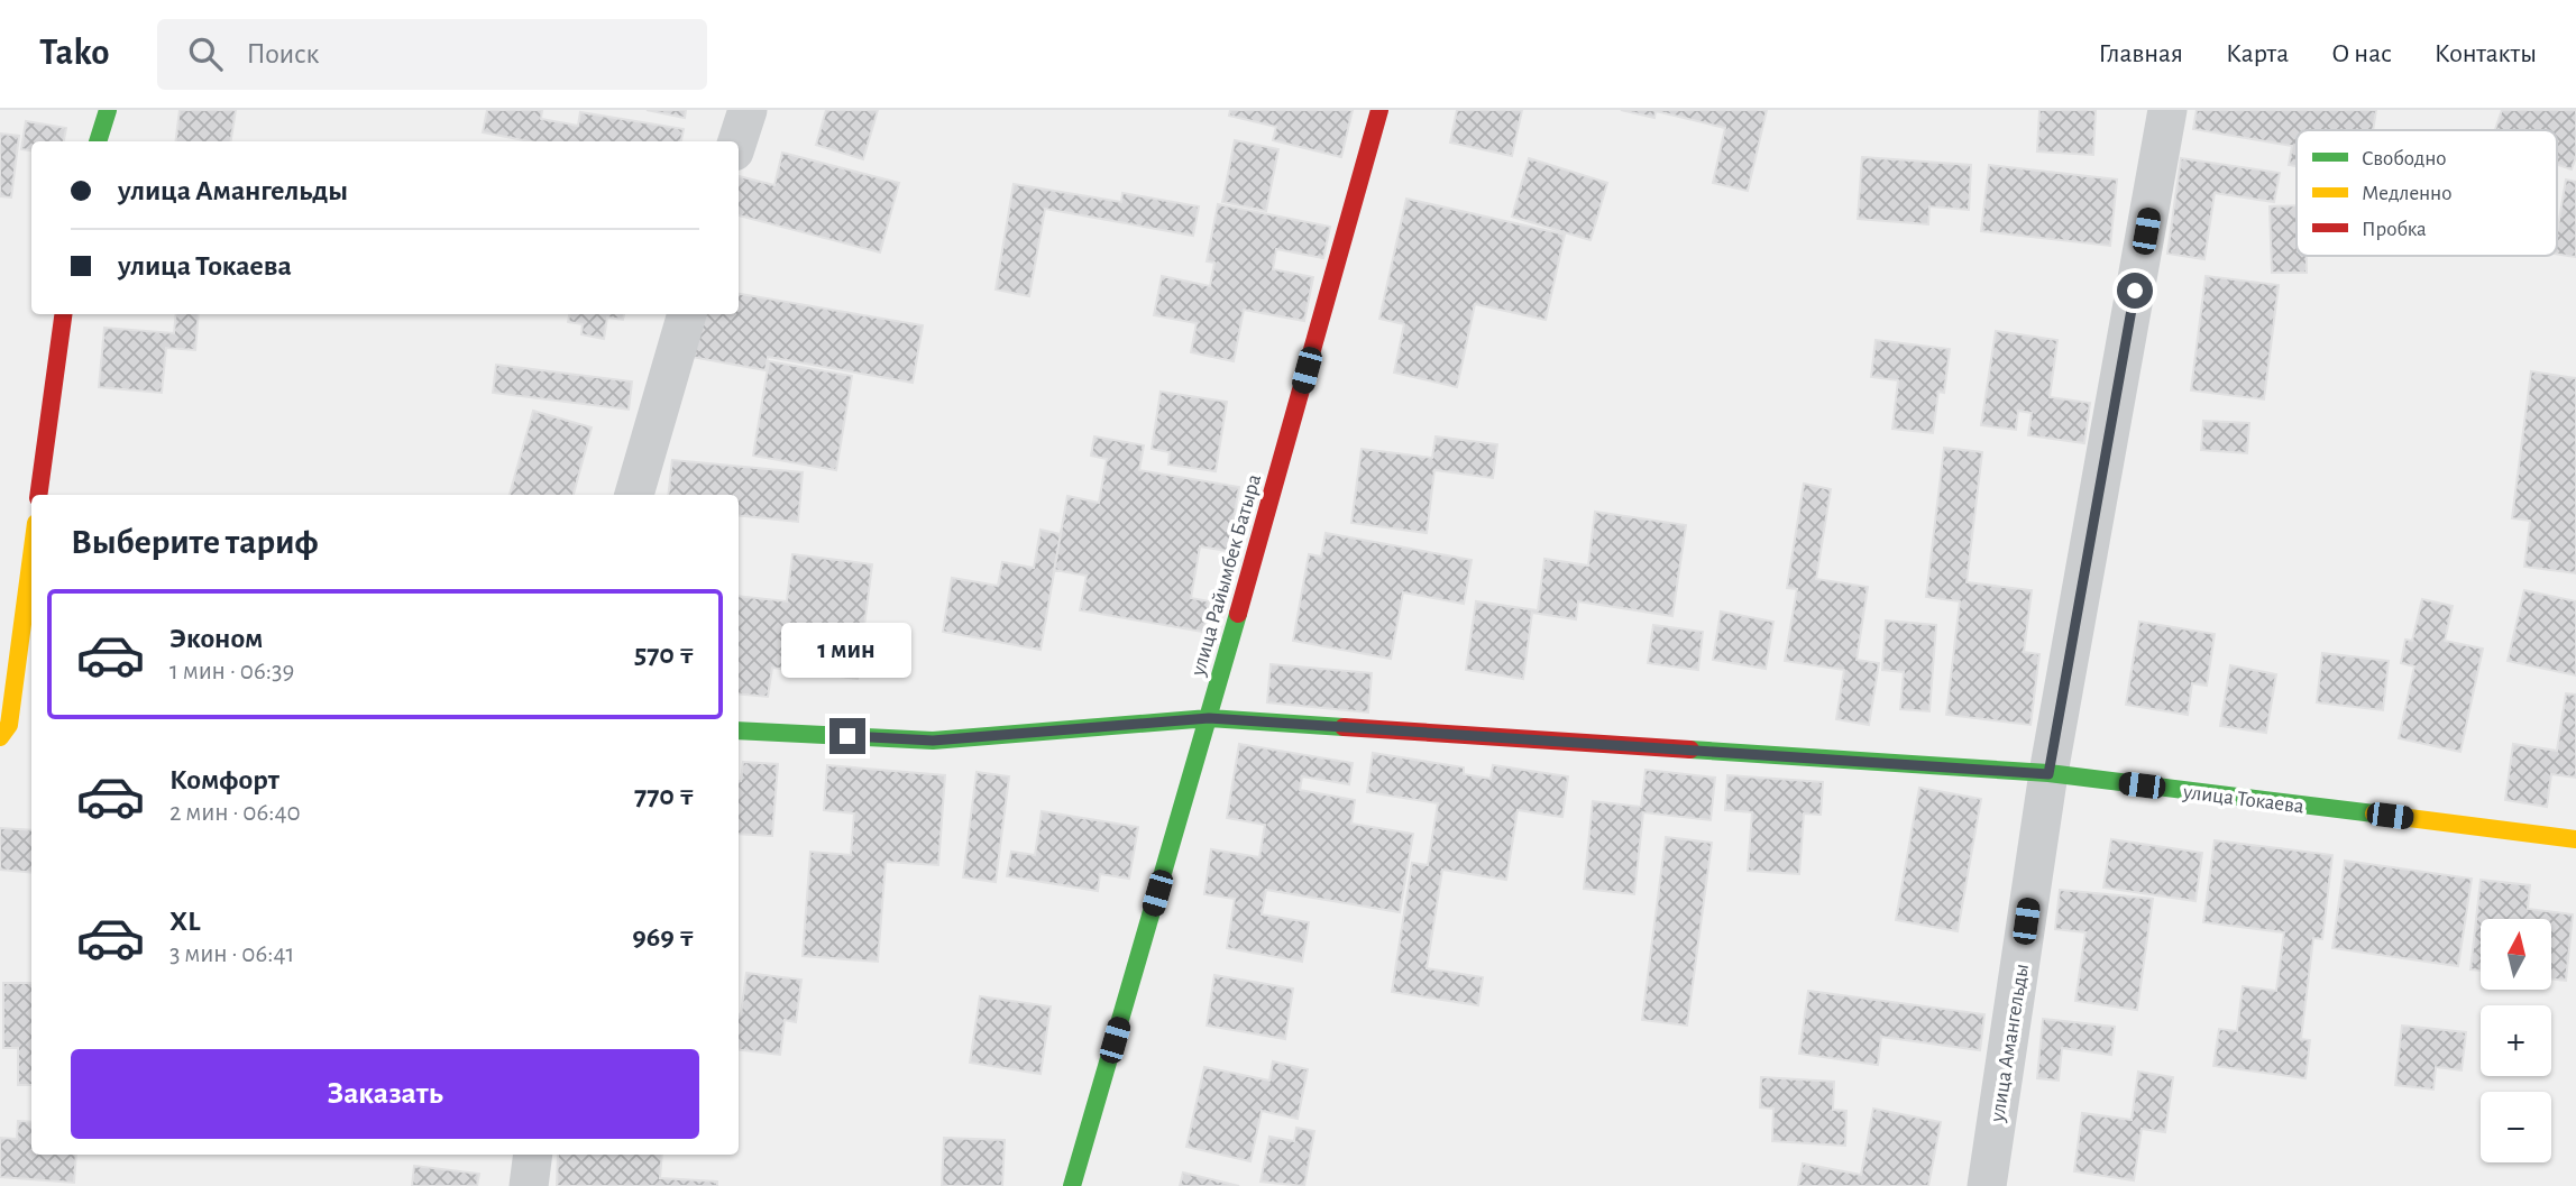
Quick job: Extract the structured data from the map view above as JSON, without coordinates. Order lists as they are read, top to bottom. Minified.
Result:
{"streets":{"street":["улица Райымбек Батыра","улица Токаева","улица Амангельды"]},"crossings":[["улица Райымбек Батыра","улица Токаева"],["улица Токаева","улица Амангельды"]],"legend":["Свободно","Медленно","Пробка"],"north":"top","page":{"header":"Tako","search":"Поиск","nav":["Главная","Карта","О нас","Контакты"],"banner":["улица Амангельды","улица Токаева"],"heading":"Выберите тариф","list":[{"name":"Эконом","note":"1 мин · 06:39","value":"570 ₸"},{"name":"Комфорт","note":"2 мин · 06:40","value":"770 ₸"},{"name":"XL","note":"3 мин · 06:41","value":"969 ₸"}],"bubble":"1 мин","map_buttons":["+","−"],"buttons":"Заказать"}}
